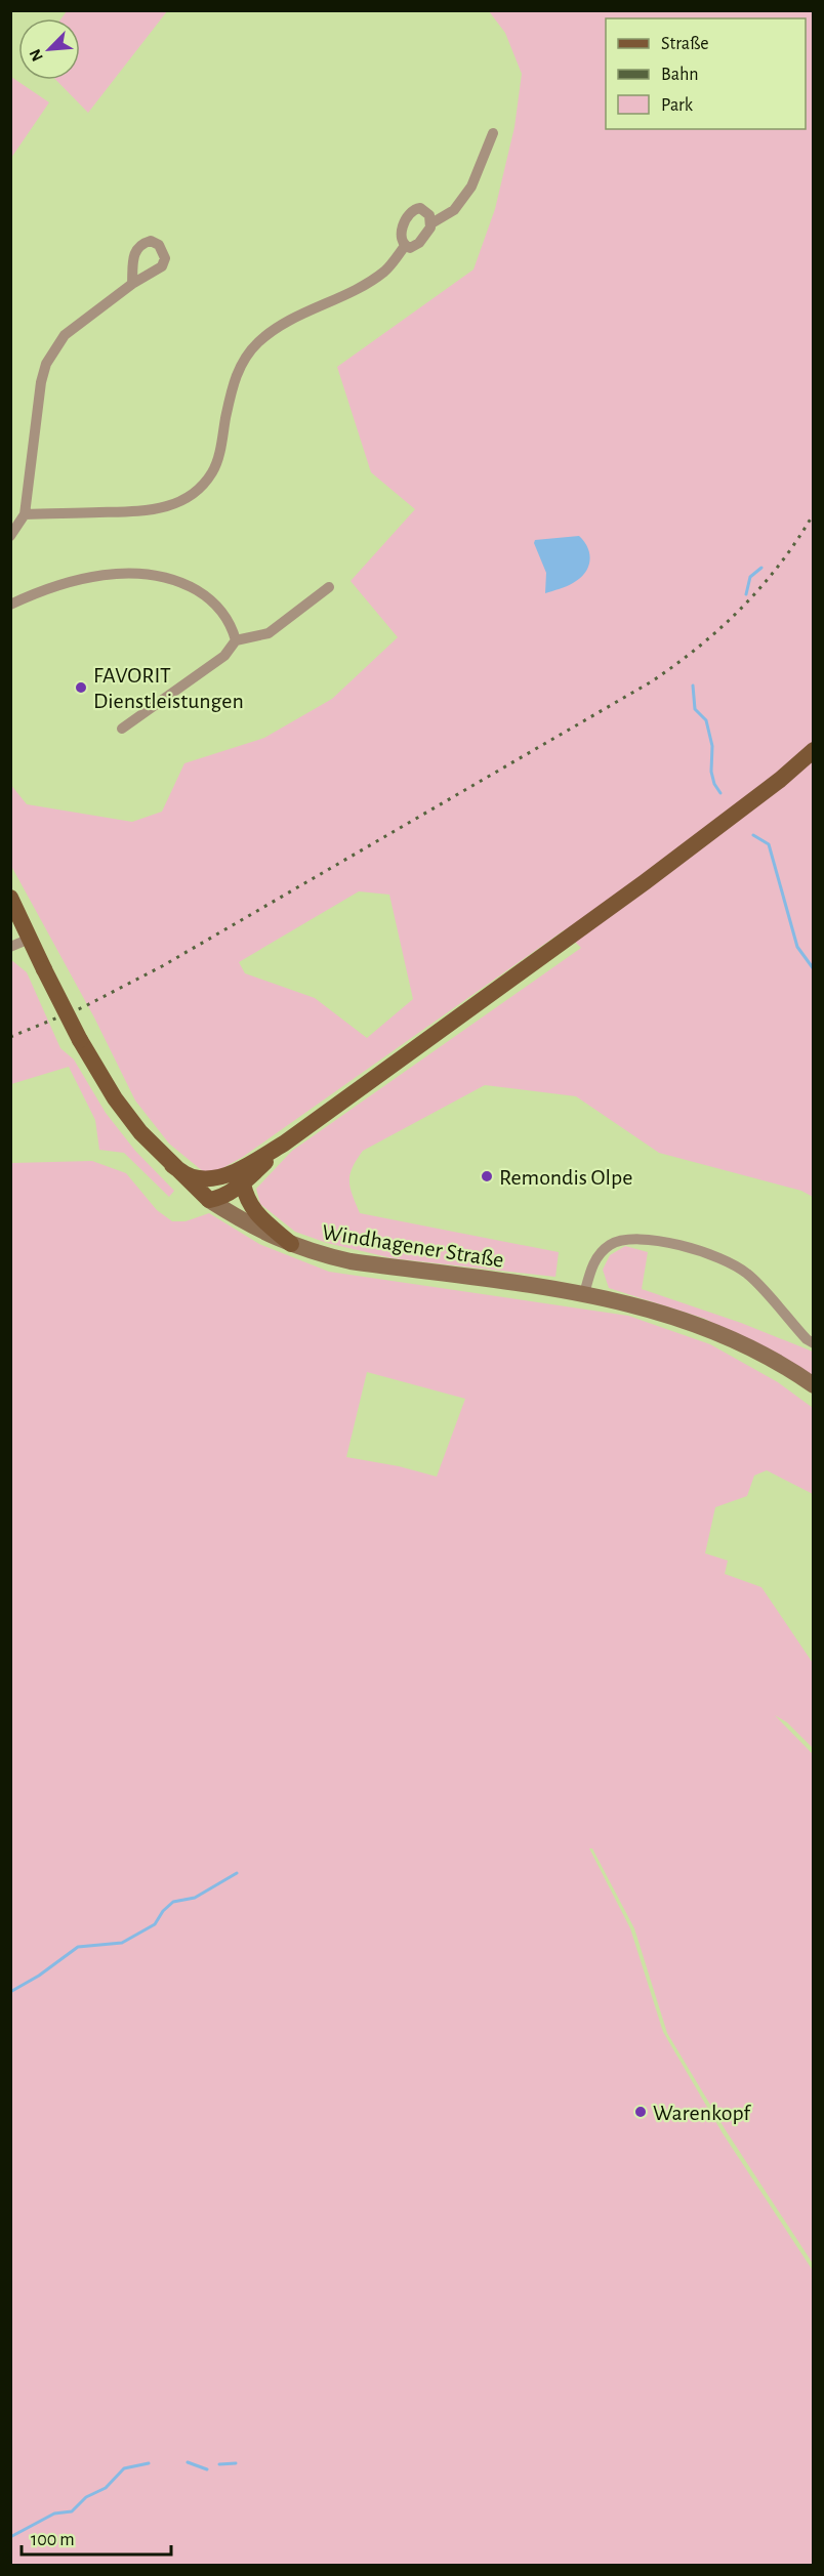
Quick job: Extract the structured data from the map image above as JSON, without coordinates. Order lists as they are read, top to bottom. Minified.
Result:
{"streets":{"main road":["Windhagener Straße"]},"places":["FAVORIT Dienstleistungen","Remondis Olpe","Warenkopf"],"legend":["Straße","Bahn","Park"],"scale_bar":"100 m","north":"bottom left"}
